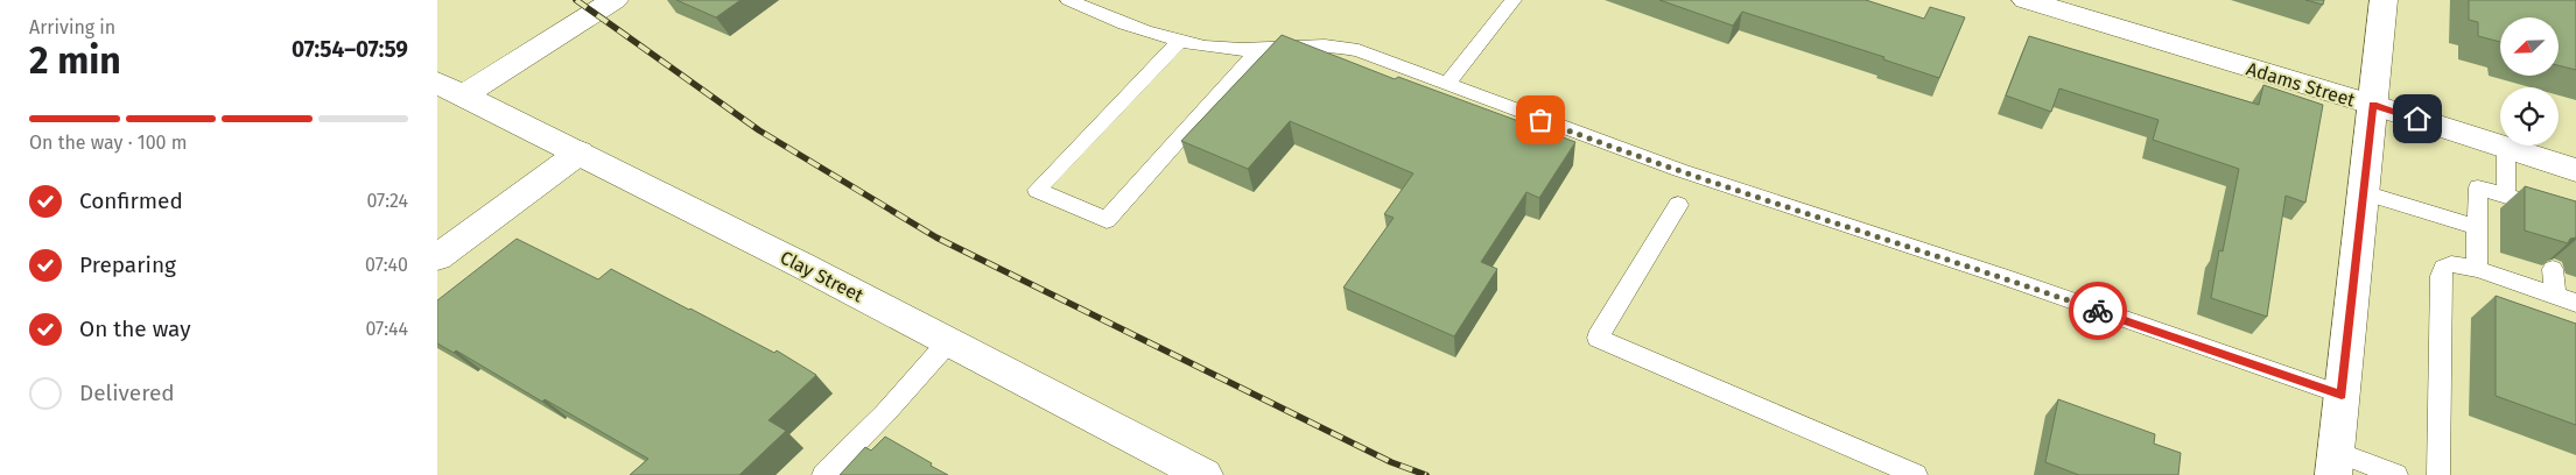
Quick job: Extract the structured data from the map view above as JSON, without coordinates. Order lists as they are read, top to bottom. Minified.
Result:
{"streets":{"street":["Adams Street","Clay Street"]},"north":"bottom left","page":{"heading":["2 min","Arriving in","07:54–07:59"],"bar":"On the way · 100 m","list":[["Confirmed","07:24"],["Preparing","07:40"],["On the way","07:44"],"Delivered"]}}
